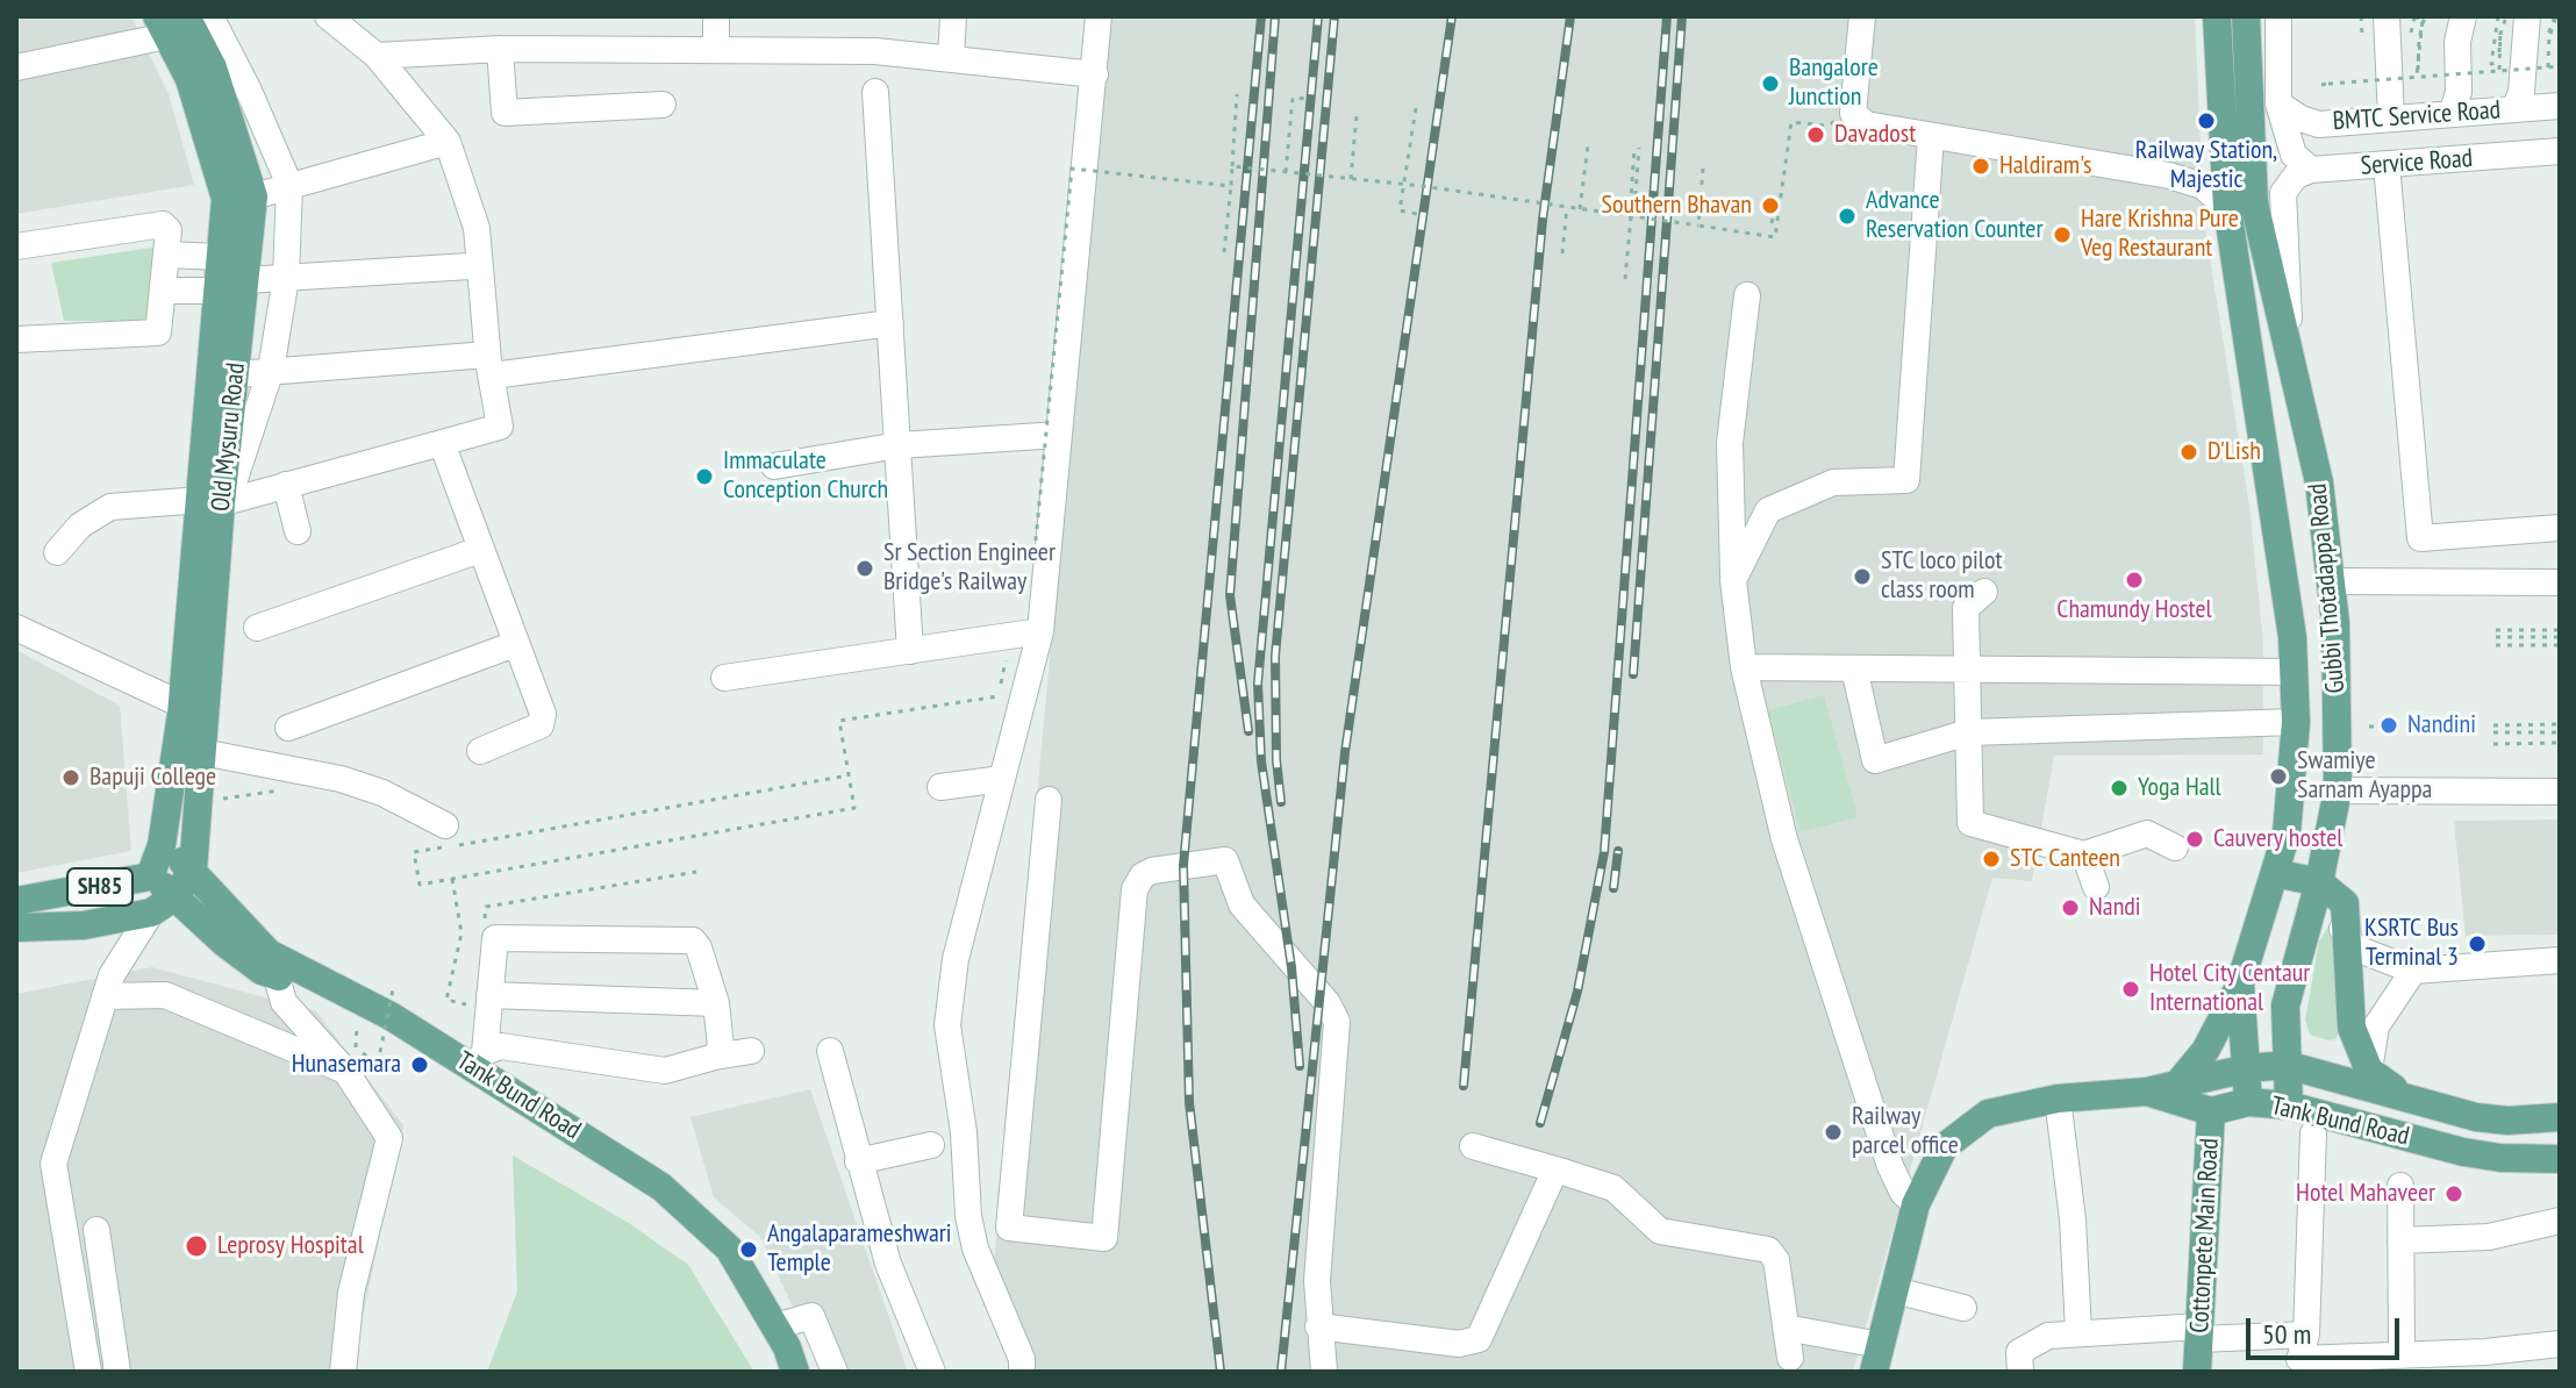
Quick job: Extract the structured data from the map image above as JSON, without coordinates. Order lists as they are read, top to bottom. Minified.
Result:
{"streets":{"main road":["Old Mysuru Road","Gubbi Thotadappa Road","SH85","Tank Bund Road","Cottonpete Main Road"],"street":["BMTC Service Road","Service Road"]},"crossings":[["Old Mysuru Road","SH85"],["Old Mysuru Road","Tank Bund Road"],["Gubbi Thotadappa Road","Tank Bund Road"],["SH85","Tank Bund Road"]],"places":["Bangalore Junction","Railway Station, Majestic","Davadost","Haldiram's","Southern Bhavan","Advance Reservation Counter","Hare Krishna Pure Veg Restaurant","D'Lish","Immaculate Conception Church","Sr Section Engineer Bridge's Railway","STC loco pilot class room","Chamundy Hostel","Nandini","Swamiye Sarnam Ayappa","Bapuji College","Yoga Hall","Cauvery hostel","STC Canteen","Nandi","KSRTC Bus Terminal 3","Hotel City Centaur International","Hunasemara","Railway parcel office","Hotel Mahaveer","Leprosy Hospital","Angalaparameshwari Temple"],"scale_bar":"50 m"}
